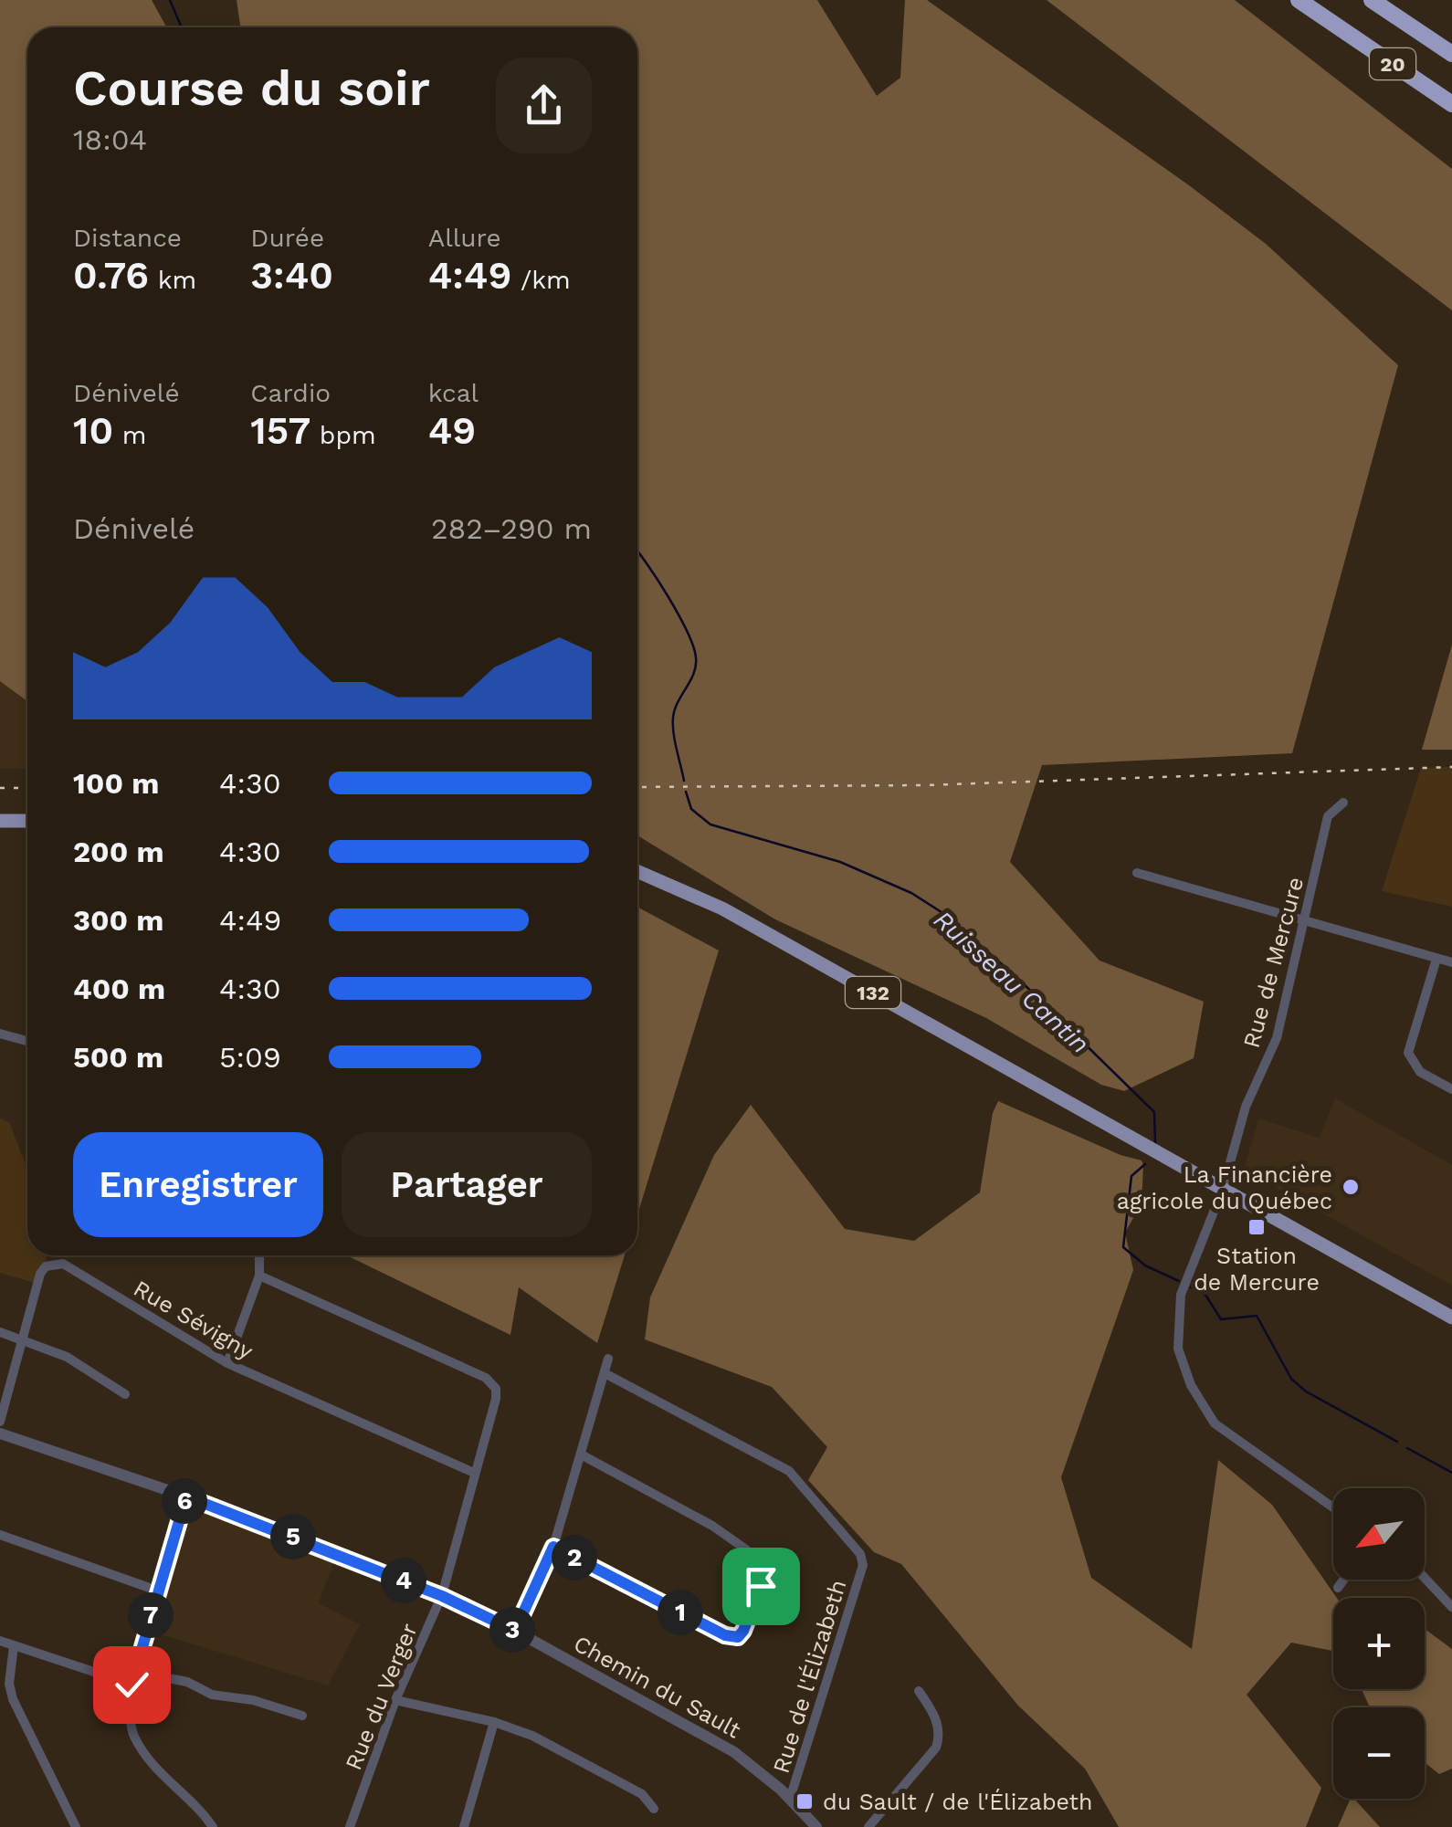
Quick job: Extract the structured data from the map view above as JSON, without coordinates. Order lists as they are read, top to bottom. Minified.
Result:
{"streets":{"highway":["20"],"main road":["132"],"street":["Rue de Mercure","Rue Sévigny","Rue de l'Élizabeth","Chemin du Sault","Rue du Verger"]},"crossings":[["Rue de Mercure","132"],["Rue Sévigny","Rue du Verger"],["Rue de l'Élizabeth","Chemin du Sault"],["Chemin du Sault","Rue du Verger"]],"water":["Ruisseau Cantin"],"places":{"other":["La Financière agricole du Québec"],"transit":["Station de Mercure","du Sault / de l'Élizabeth"]},"north":"bottom left","page":{"heading":["Course du soir","18:04"],"stats":[["Distance","0.76 km"],["Durée","3:40"],["Allure","4:49 /km"],["Dénivelé","10 m"],["Cardio","157 bpm"],["kcal","49"]],"chart":["Dénivelé","282–290 m"],"list":[{"name":"100 m","note":"4:30"},{"name":"200 m","note":"4:30"},{"name":"300 m","note":"4:49"},{"name":"400 m","note":"4:30"},{"name":"500 m","note":"5:09"}],"buttons":["Enregistrer","Partager"],"pins":["6","5","2","4","1","7","3"],"map_buttons":["+","−"]}}
